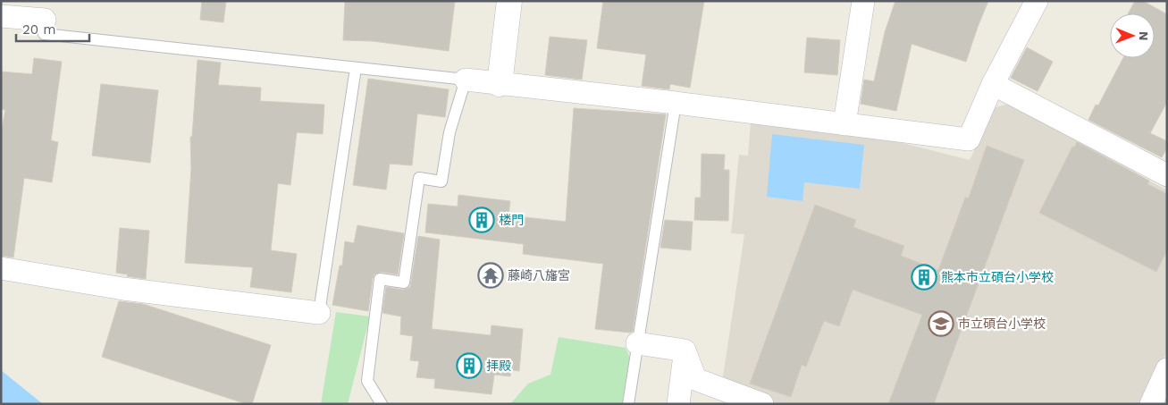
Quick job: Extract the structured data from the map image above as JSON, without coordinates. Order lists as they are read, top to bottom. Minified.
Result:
{"places":{"building":["楼門","熊本市立碩台小学校","拝殿"],"temple":["藤崎八旛宮"],"school or university":["市立碩台小学校"]},"scale_bar":"20 m","north":"right"}
